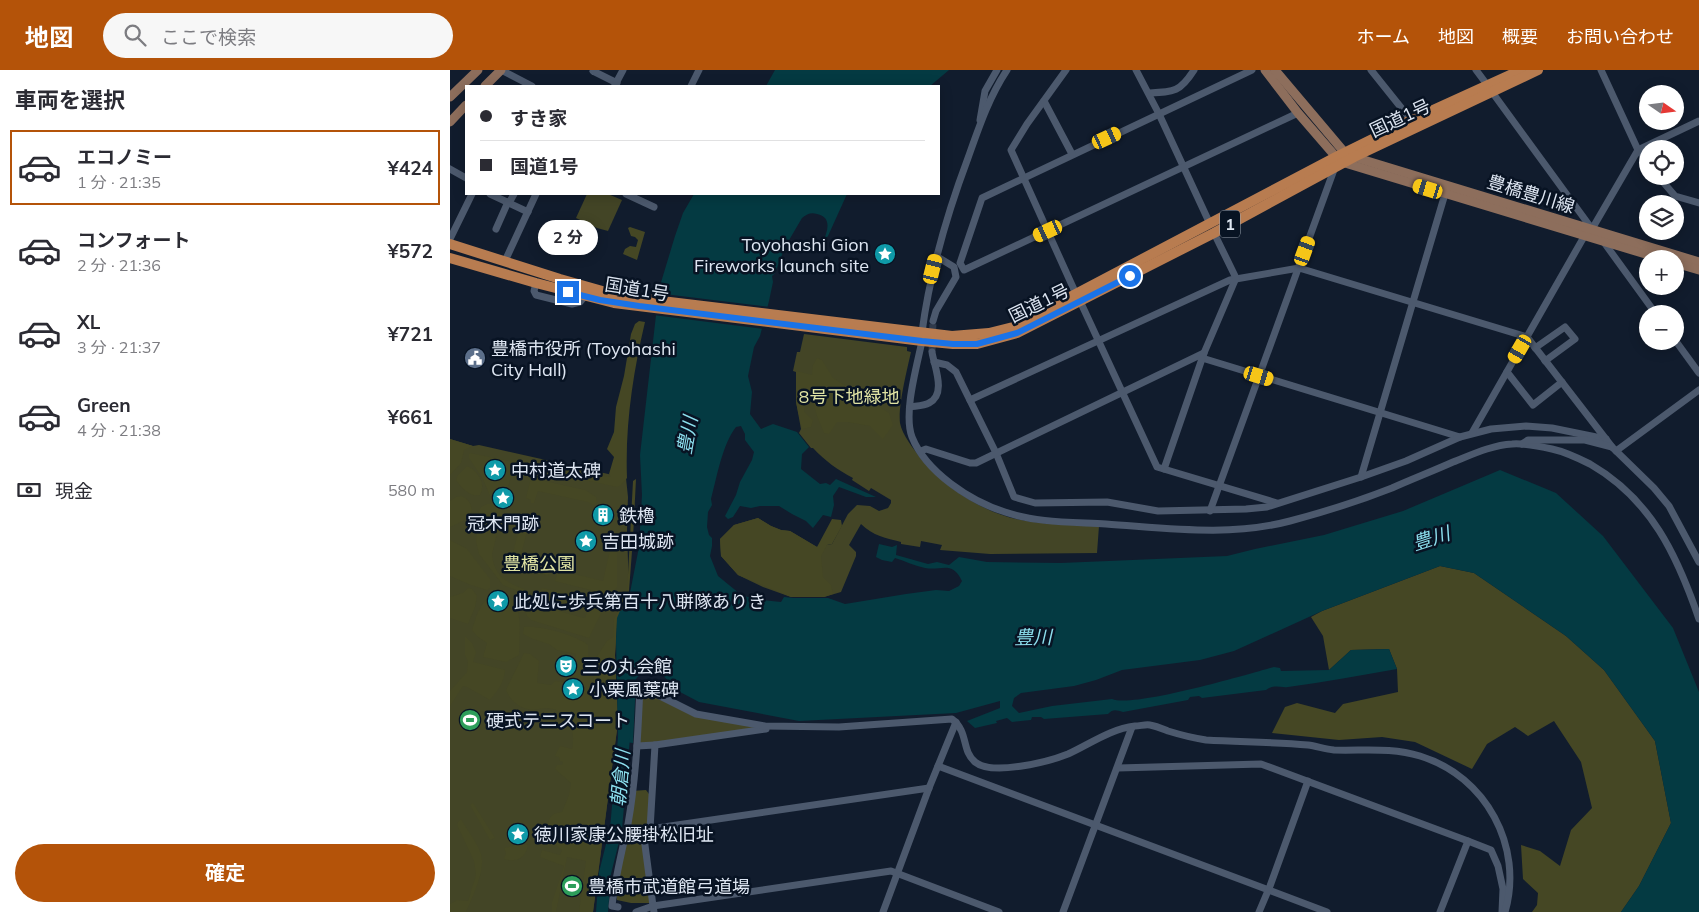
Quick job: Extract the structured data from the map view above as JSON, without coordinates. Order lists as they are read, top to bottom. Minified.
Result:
{"streets":{"highway":["国道1号","1"],"main road":["豊橋豊川線"]},"crossings":[["国道1号","豊橋豊川線"]],"water":["豊川","朝倉川"],"parks":["8号下地緑地","豊橋公園"],"places":{"place":["Toyohashi Gion Fireworks launch site","中村道太碑","冠木門跡","吉田城跡","此処に歩兵第百十八聠隊ありき","小栗風葉碑","徳川家康公腰掛松旧址"],"public building":["豊橋市役所 (Toyohashi City Hall)"],"building":["鉄櫓"],"theatre":["三の丸会館"],"sports":["硬式テニスコート","豊橋市武道館弓道場"]},"north":"right","page":{"header":"地図","search":"ここで検索","nav":["ホーム","地図","概要","お問い合わせ"],"heading":"車両を選択","map_buttons":["+","−"],"banner":["すき家","国道1号"],"list":[{"name":"エコノミー","note":"1 分 · 21:35","value":"¥424"},{"name":"コンフォート","note":"2 分 · 21:36","value":"¥572"},{"name":"XL","note":"3 分 · 21:37","value":"¥721"},{"name":"Green","note":"4 分 · 21:38","value":"¥661"}],"bubble":"2 分","pay":["現金","580 m"],"buttons":"確定"}}
